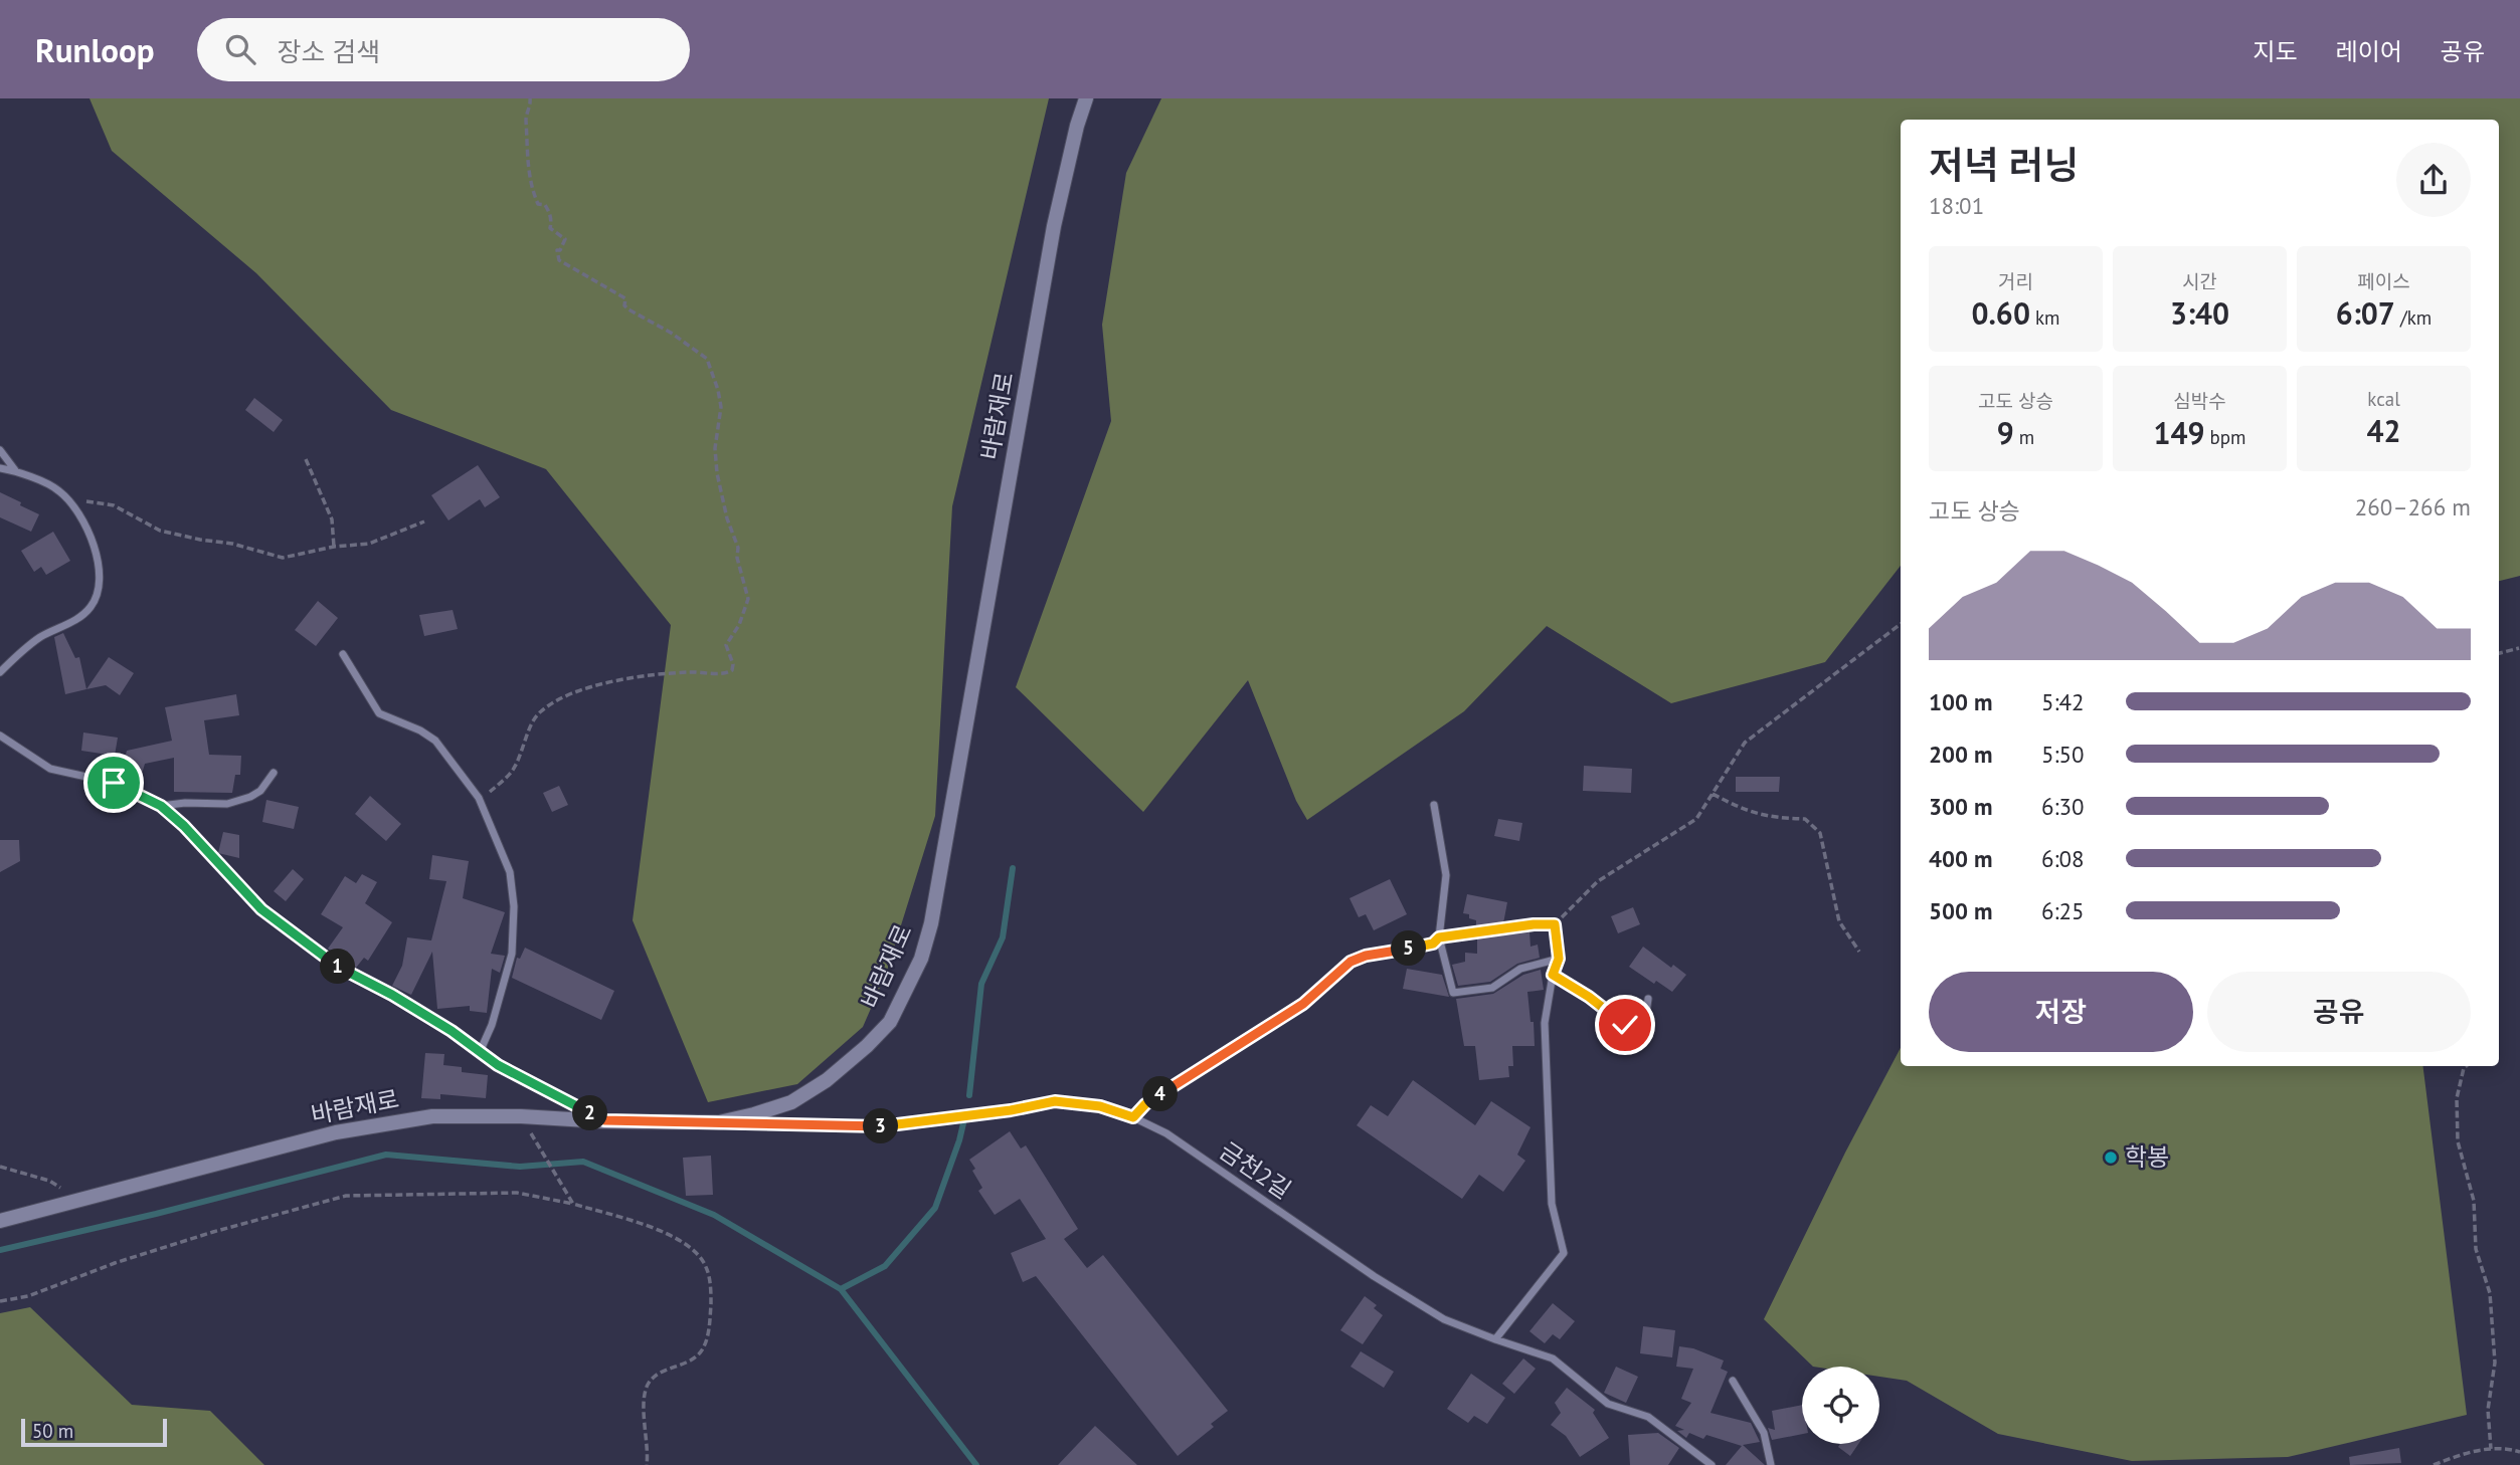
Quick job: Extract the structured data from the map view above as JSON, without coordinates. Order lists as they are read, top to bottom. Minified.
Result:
{"streets":{"street":["바람재로","금천2길"]},"crossings":[["바람재로","금천2길"]],"places":["학봉"],"scale_bar":"50 m","page":{"header":"Runloop","search":"장소 검색","nav":["지도","레이어","공유"],"heading":["저녁 러닝","18:01"],"stats":[["거리","0.60 km"],["시간","3:40"],["페이스","6:07 /km"],["고도 상승","9 m"],["심박수","149 bpm"],["kcal","42"]],"chart":["고도 상승","260–266 m"],"list":[{"name":"100 m","note":"5:42"},{"name":"200 m","note":"5:50"},{"name":"300 m","note":"6:30"},{"name":"400 m","note":"6:08"},{"name":"500 m","note":"6:25"}],"pins":["5","1","4","2","3"],"buttons":["저장","공유"],"scale":"50 m"}}
